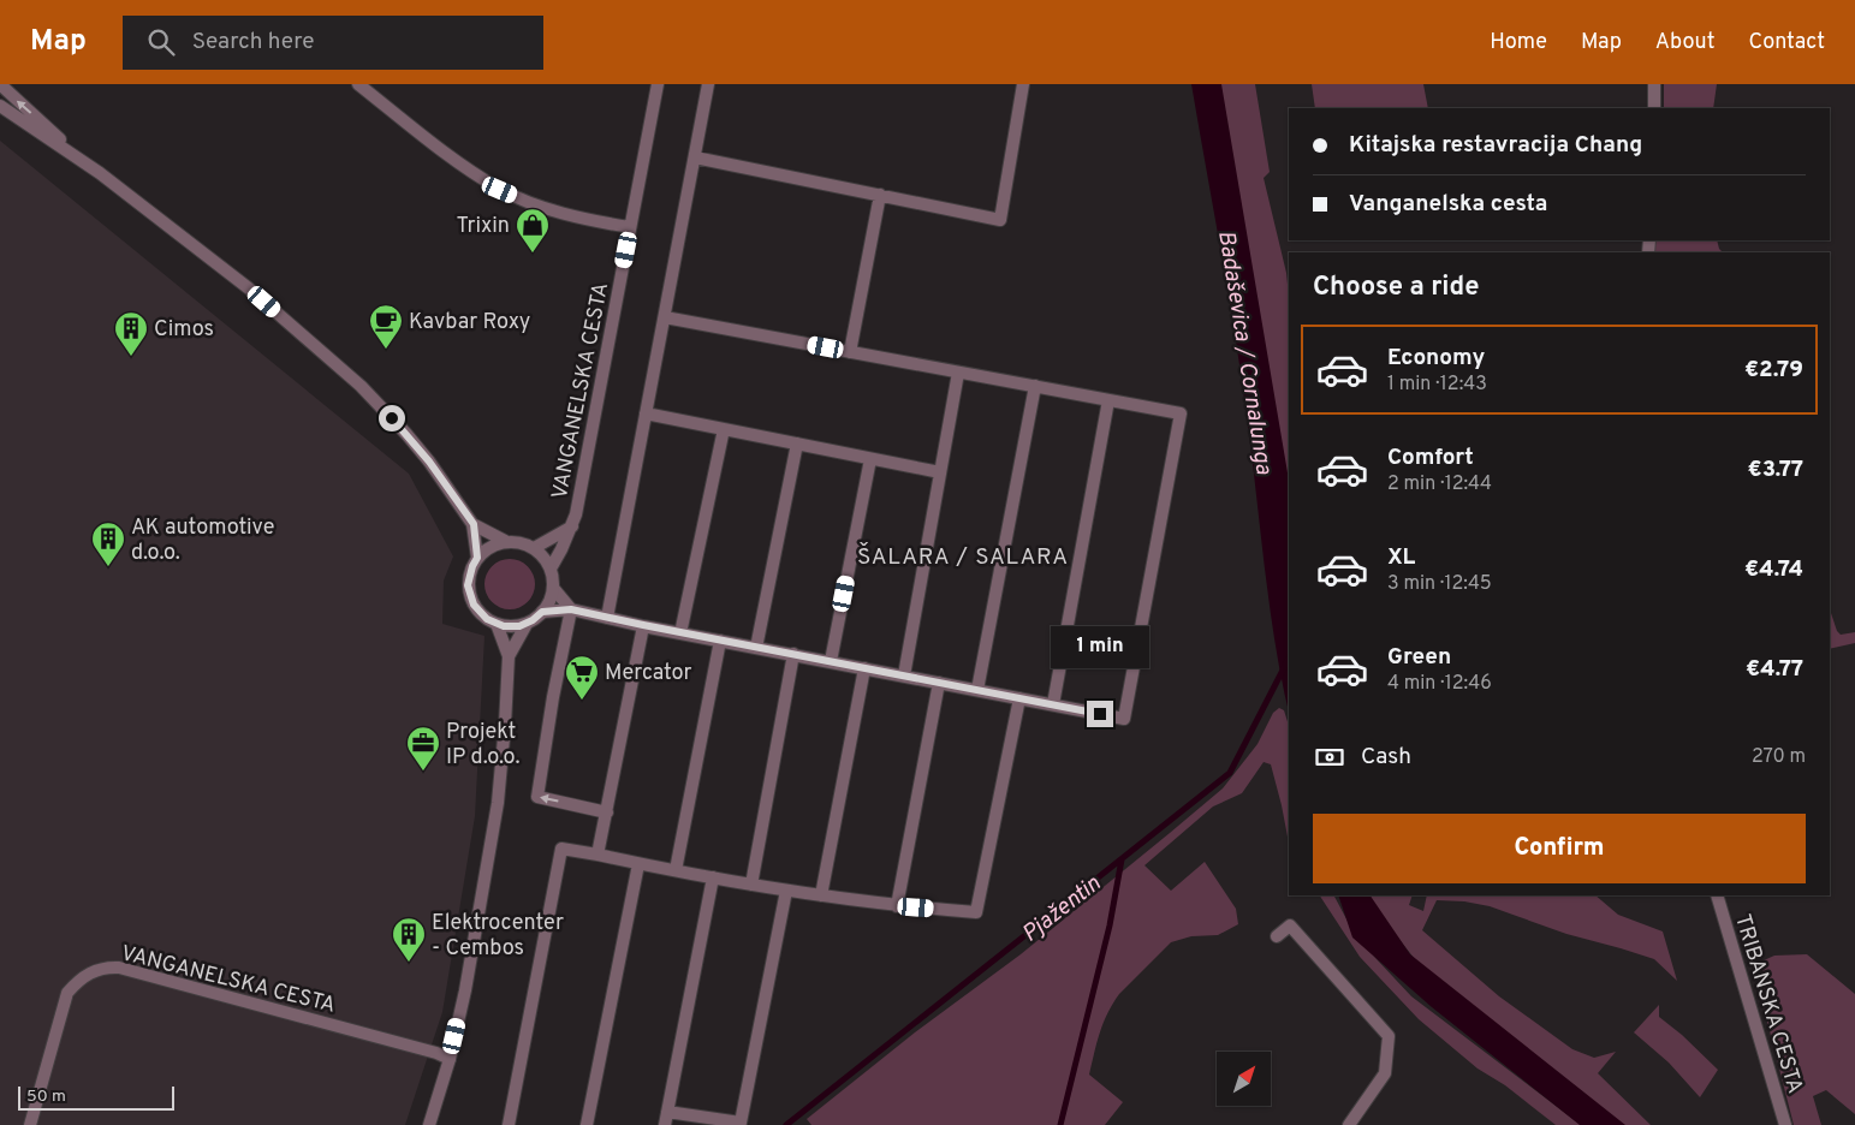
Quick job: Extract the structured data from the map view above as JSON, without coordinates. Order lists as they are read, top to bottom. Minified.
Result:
{"streets":{"street":["VANGANELSKA CESTA","TRIBANSKA CESTA"]},"districts":["ŠALARA / SALARA"],"water":["Badaševica / Cornalunga","Pjažentin"],"places":{"shop":["Trixin"],"cafe":["Kavbar Roxy"],"building":["Cimos","AK automotive d.o.o.","Elektrocenter - Cembos"],"supermarket":["Mercator"],"office":["Projekt IP d.o.o."]},"scale_bar":"50 m","north":"top right","page":{"header":"Map","search":"Search here","nav":["Home","Map","About","Contact"],"banner":["Kitajska restavracija Chang","Vanganelska cesta"],"heading":"Choose a ride","list":[{"name":"Economy","note":"1 min · 12:43","value":"€2.79"},{"name":"Comfort","note":"2 min · 12:44","value":"€3.77"},{"name":"XL","note":"3 min · 12:45","value":"€4.74"},{"name":"Green","note":"4 min · 12:46","value":"€4.77"}],"bubble":"1 min","pay":["Cash","270 m"],"buttons":"Confirm","scale":"50 m"}}
